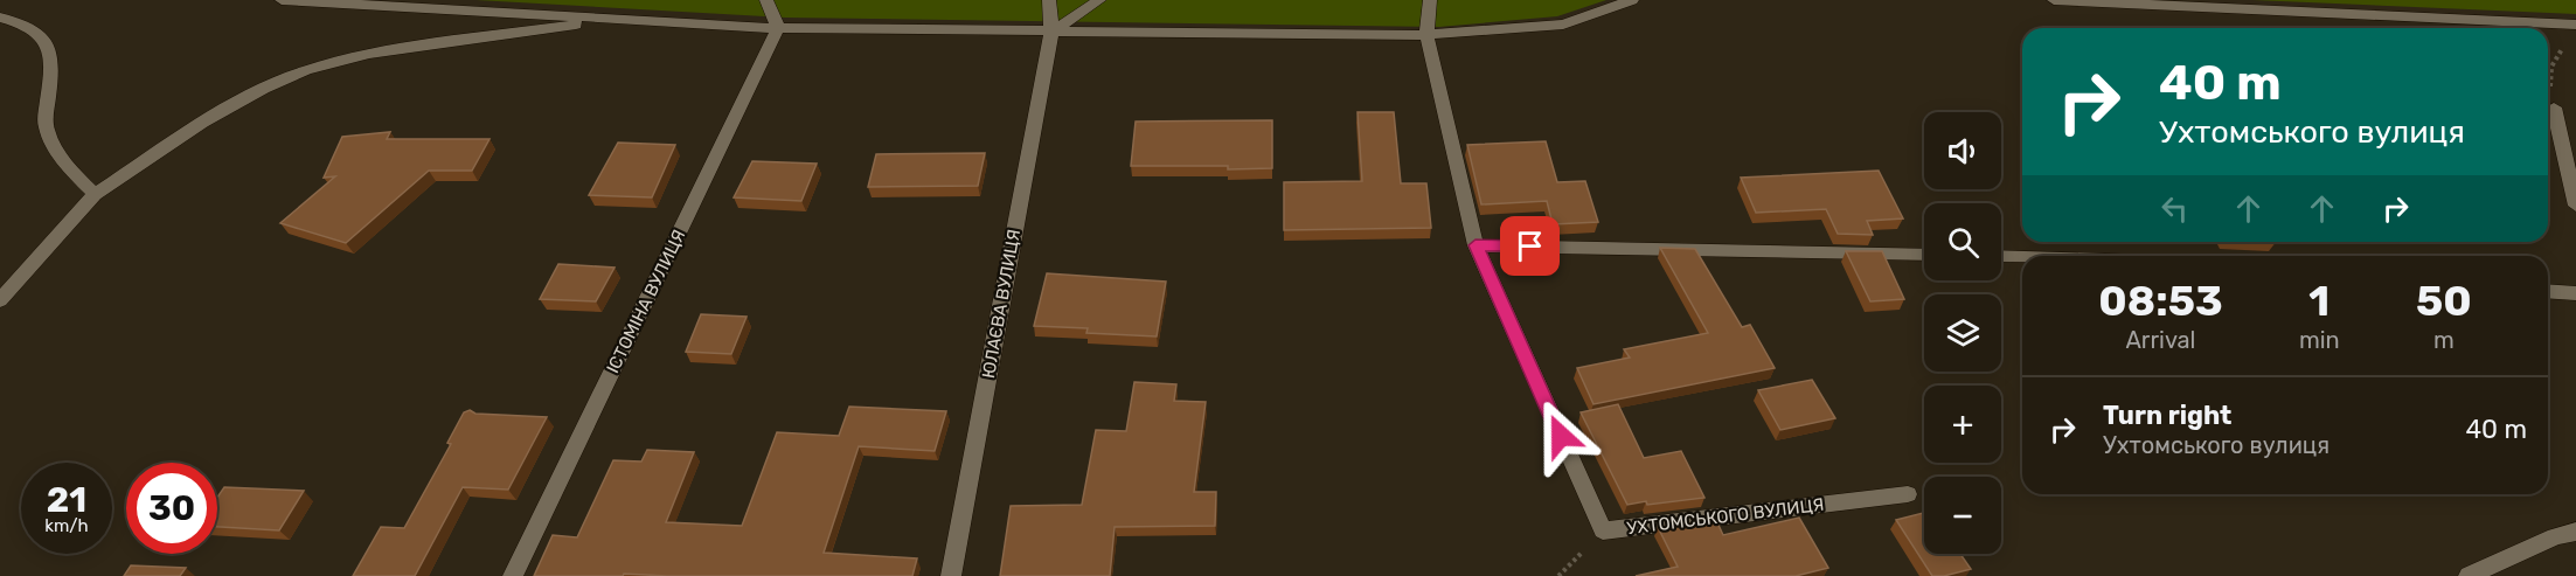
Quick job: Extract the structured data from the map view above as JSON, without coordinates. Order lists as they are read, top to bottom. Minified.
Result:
{"streets":{"street":["ІСТОМІНА ВУЛИЦЯ","ЮЛАЄВА ВУЛИЦЯ","УХТОМСЬКОГО ВУЛИЦЯ"]},"page":{"turn":["40 m","Ухтомського вулиця"],"map_buttons":["+","−"],"eta":["08:53","Arrival","1","min","50","m"],"list":[{"name":"Turn right","note":"Ухтомського вулиця","value":"40 m"}],"speed":"21 km/h","limit":"30"}}
